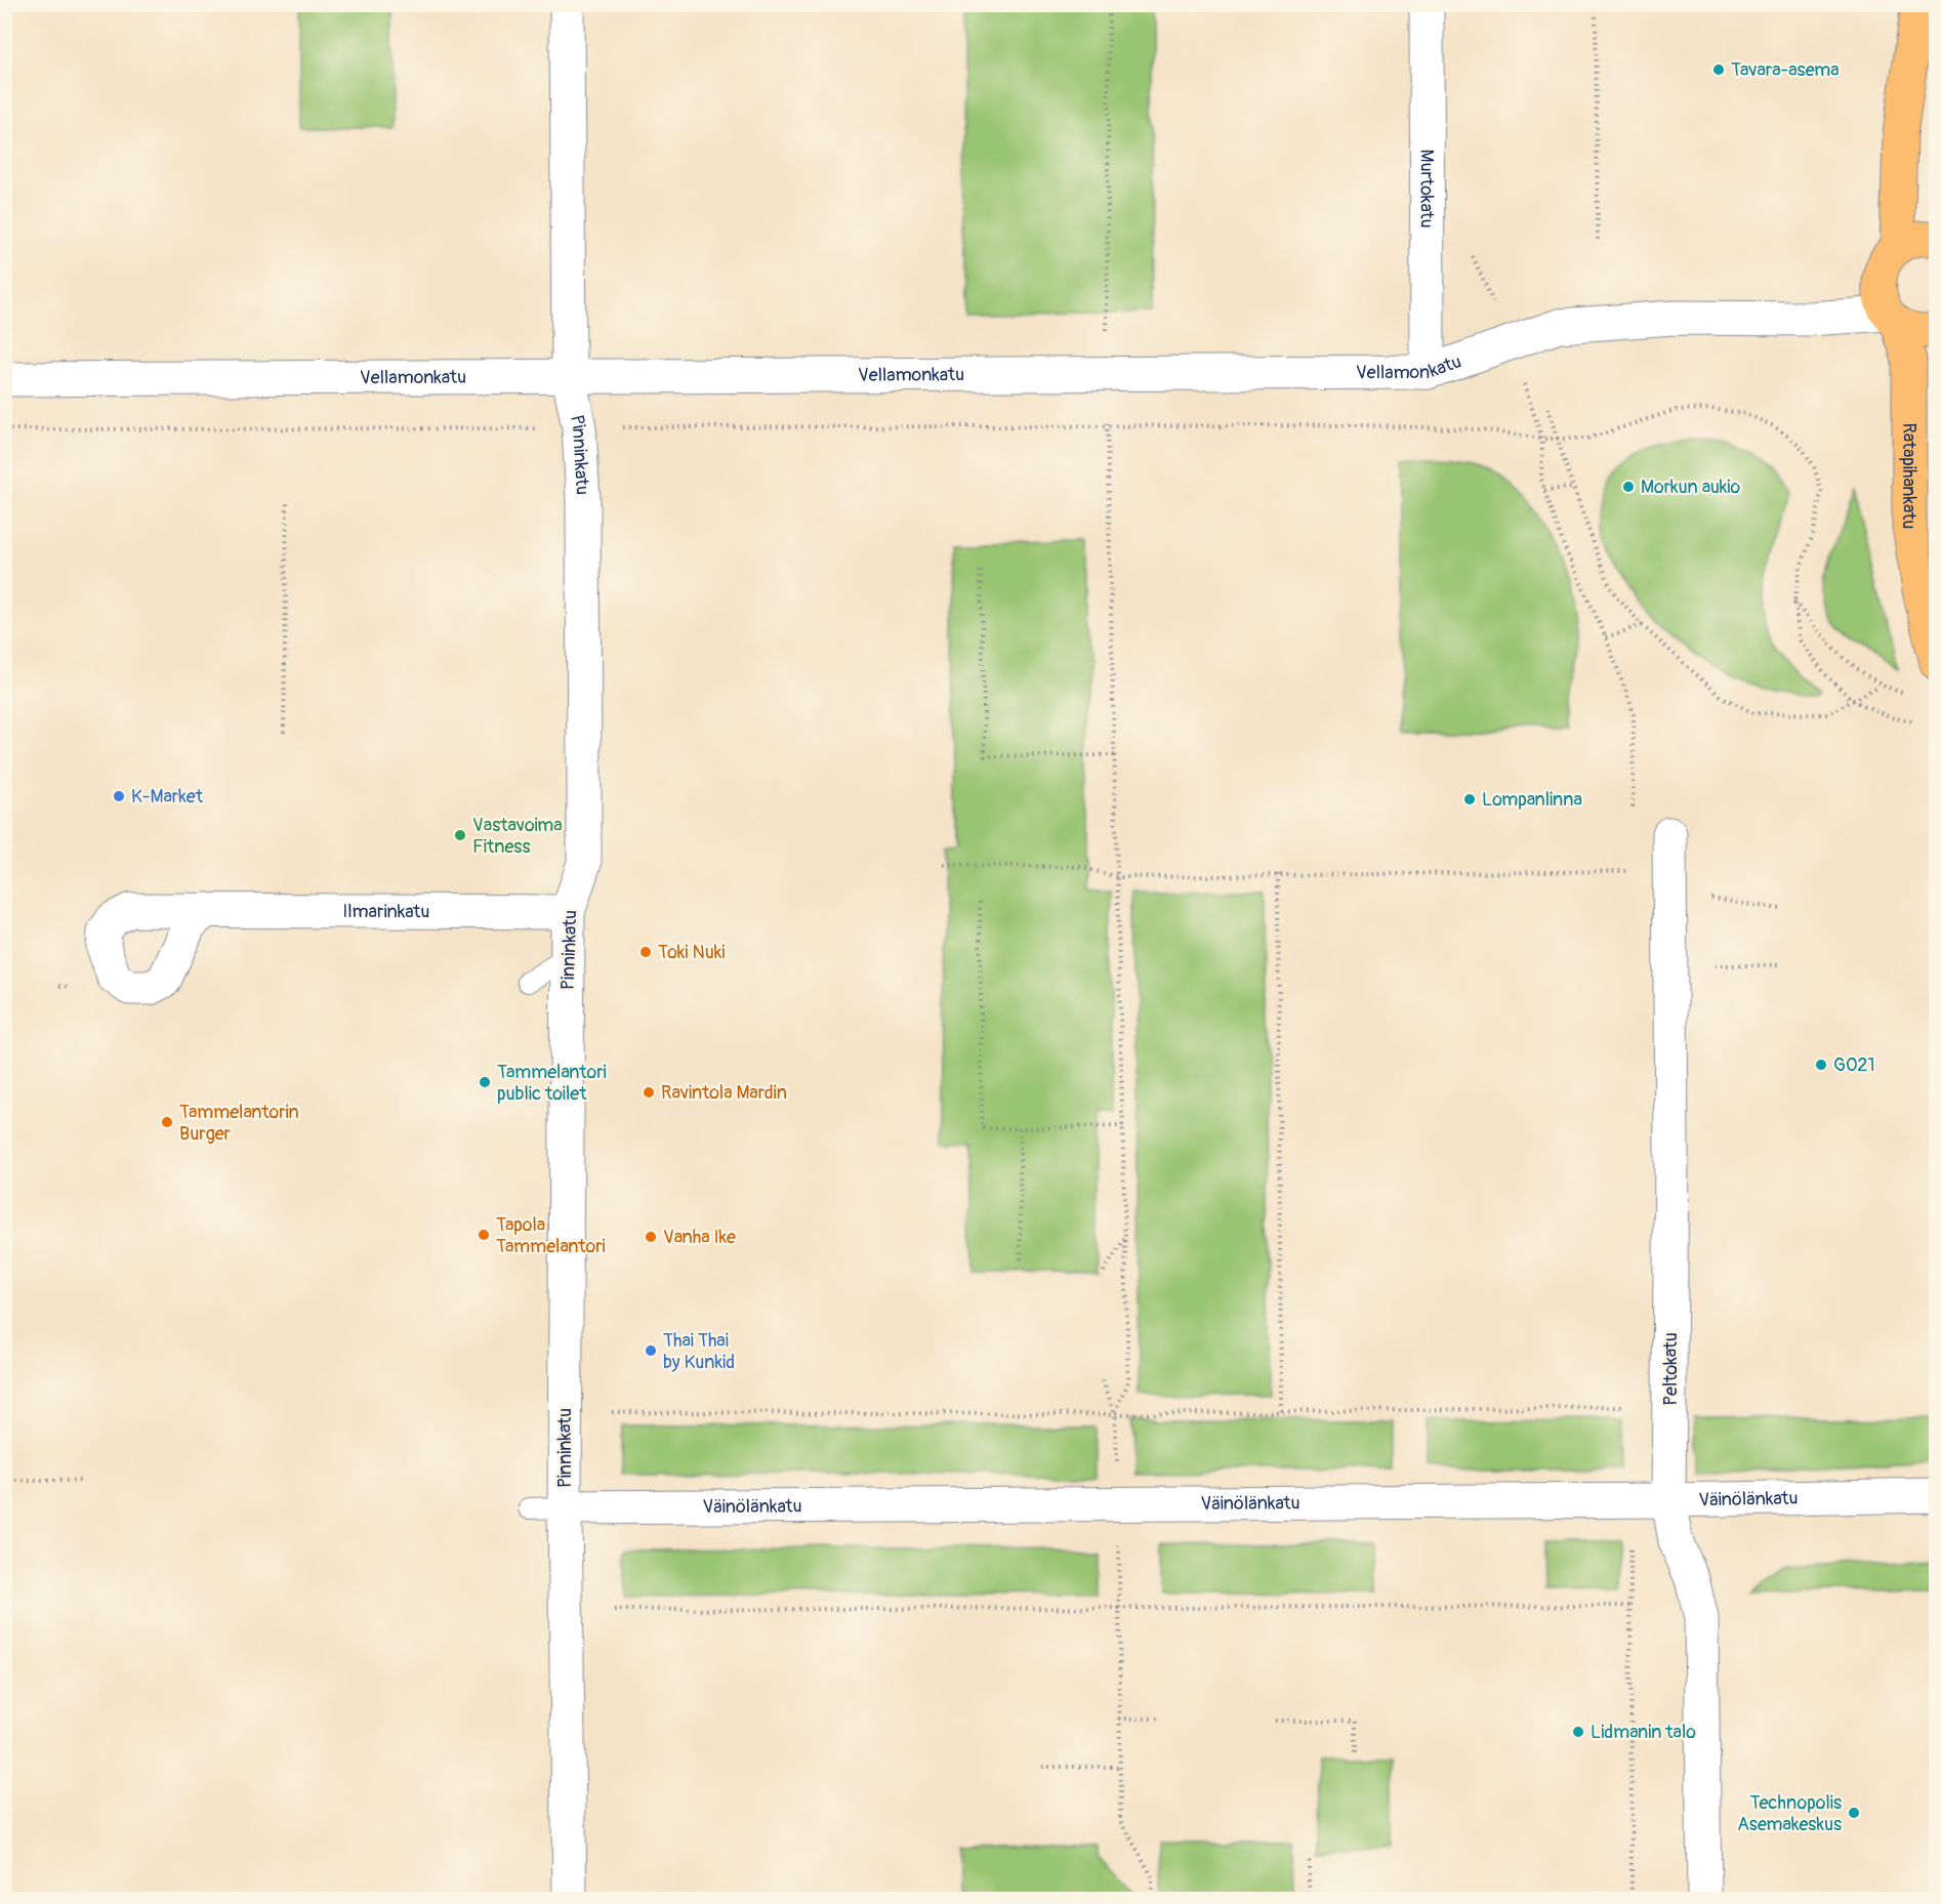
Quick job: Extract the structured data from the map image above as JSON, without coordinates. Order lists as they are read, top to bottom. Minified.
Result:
{"streets":{"main road":["Ratapihankatu"],"street":["Murtokatu","Vellamonkatu","Pinninkatu","Ilmarinkatu","Peltokatu","Väinölänkatu"]},"crossings":[["Murtokatu","Vellamonkatu"],["Vellamonkatu","Pinninkatu"],["Vellamonkatu","Ratapihankatu"],["Pinninkatu","Ilmarinkatu"],["Pinninkatu","Väinölänkatu"],["Peltokatu","Väinölänkatu"]],"places":["Tavara-asema","Morkun aukio","K-Market","Lompanlinna","Vastavoima Fitness","Toki Nuki","GO21","Tammelantori public toilet","Ravintola Mardin","Tammelantorin Burger","Tapola Tammelantori","Vanha Ike","Thai Thai by Kunkid","Lidmanin talo","Technopolis Asemakeskus"]}
